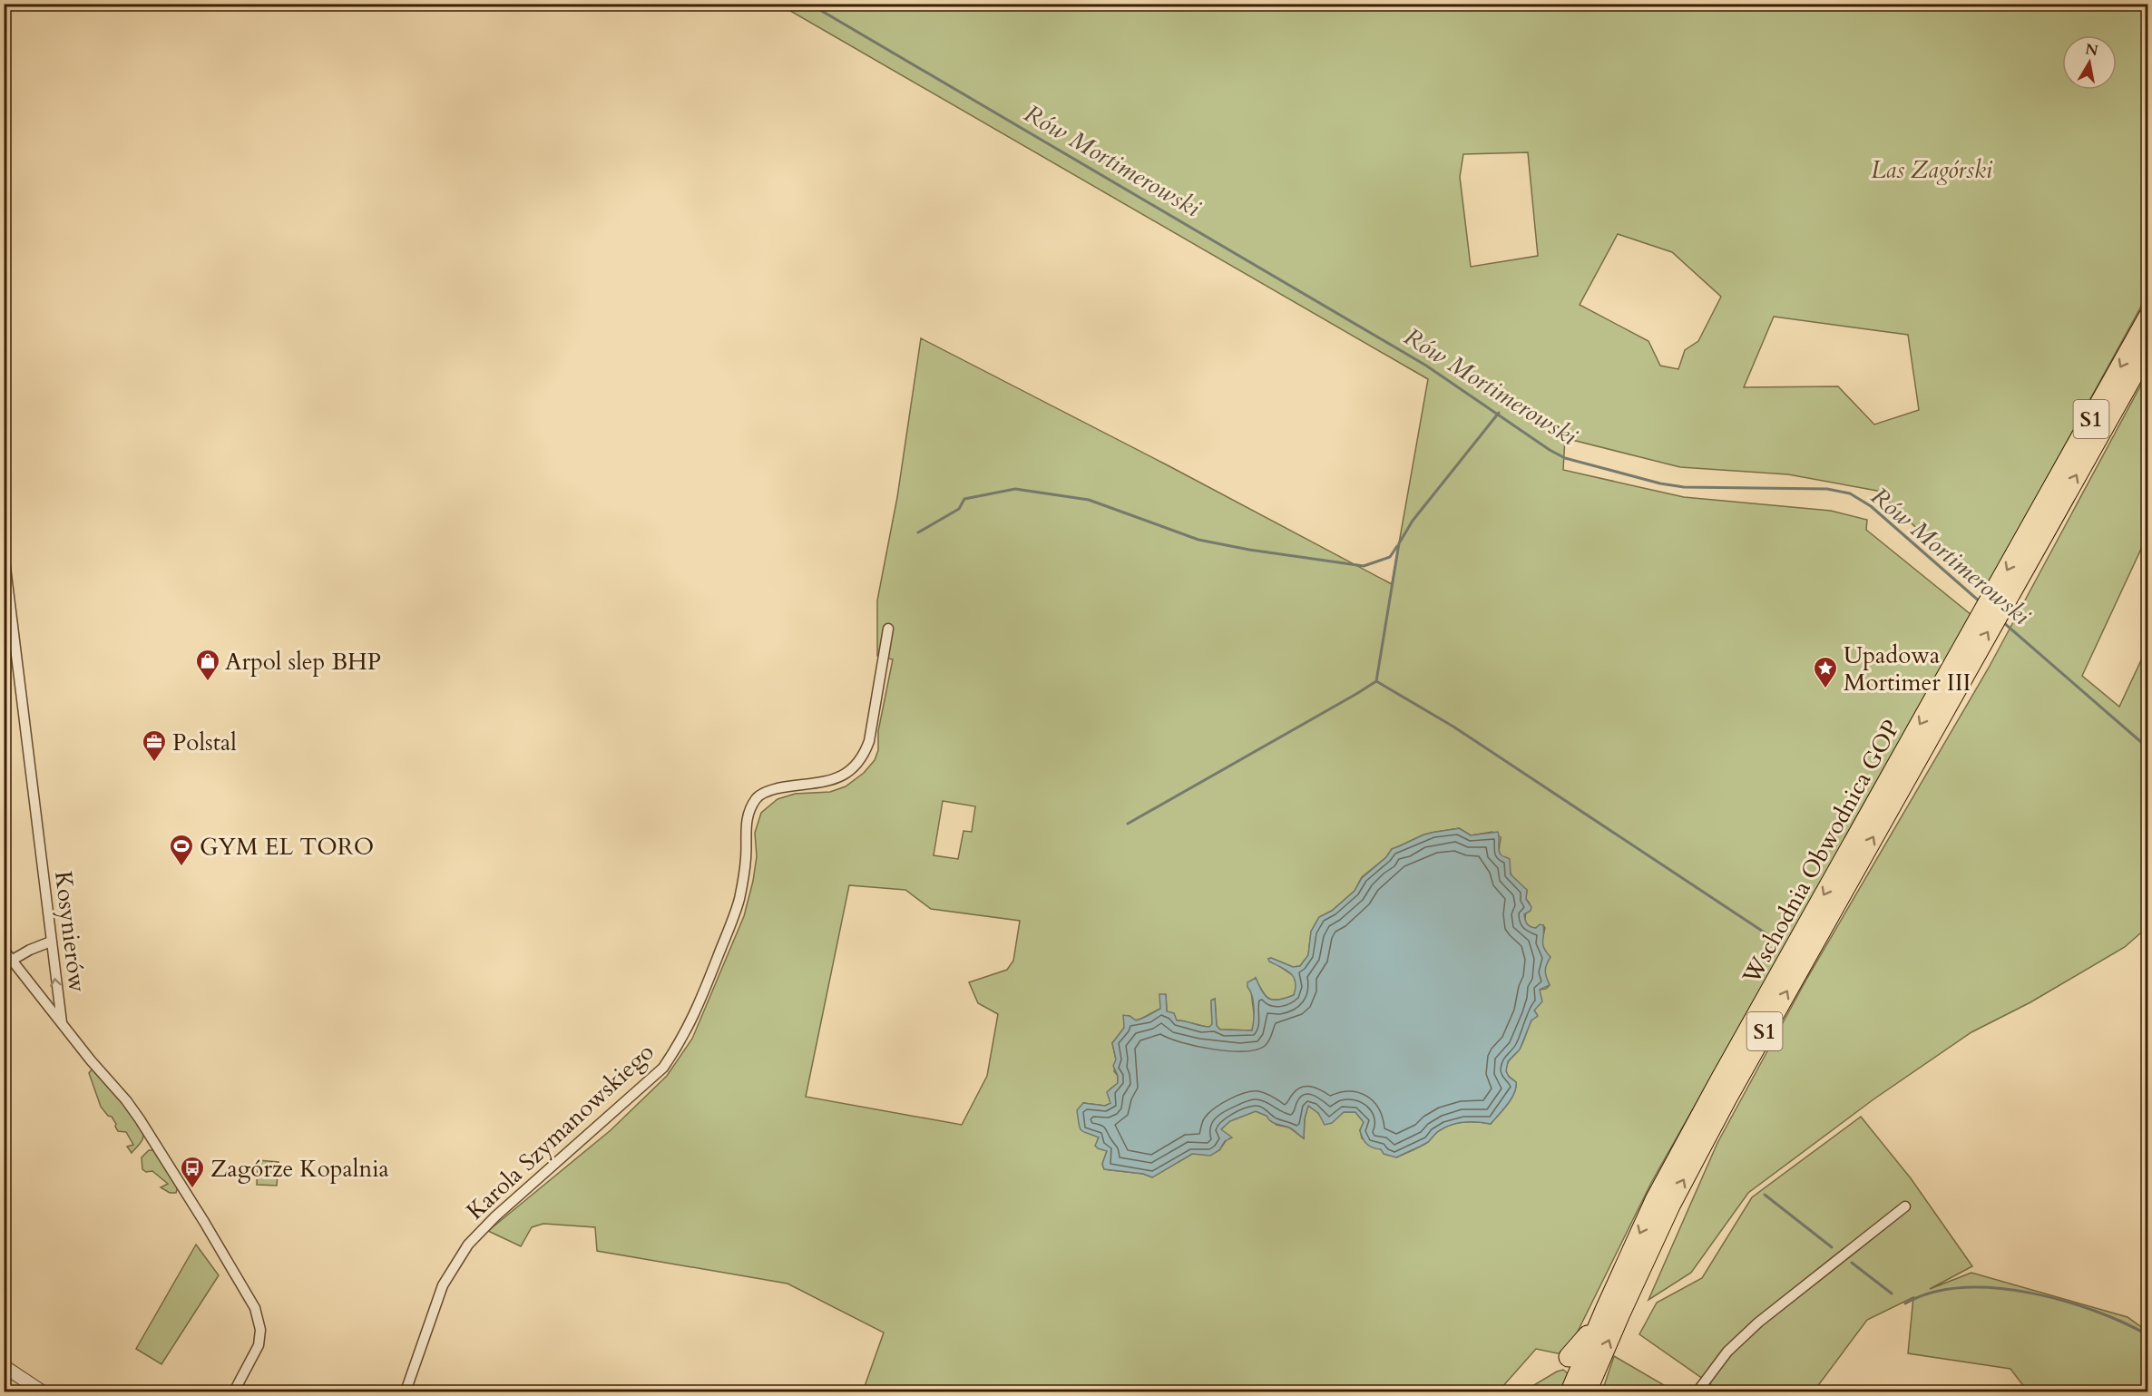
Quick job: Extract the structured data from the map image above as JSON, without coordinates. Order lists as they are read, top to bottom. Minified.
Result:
{"streets":{"highway":["S1","Wschodnia Obwodnica GOP"],"street":["Kosynierów","Karola Szymanowskiego"]},"water":["Rów Mortimerowski"],"parks":["Las Zagórski"],"places":{"shop":["Arpol slep BHP"],"place":["Upadowa Mortimer III"],"office":["Polstal"],"sports":["GYM EL TORO"],"bus stop":["Zagórze Kopalnia"]},"north":"top"}
